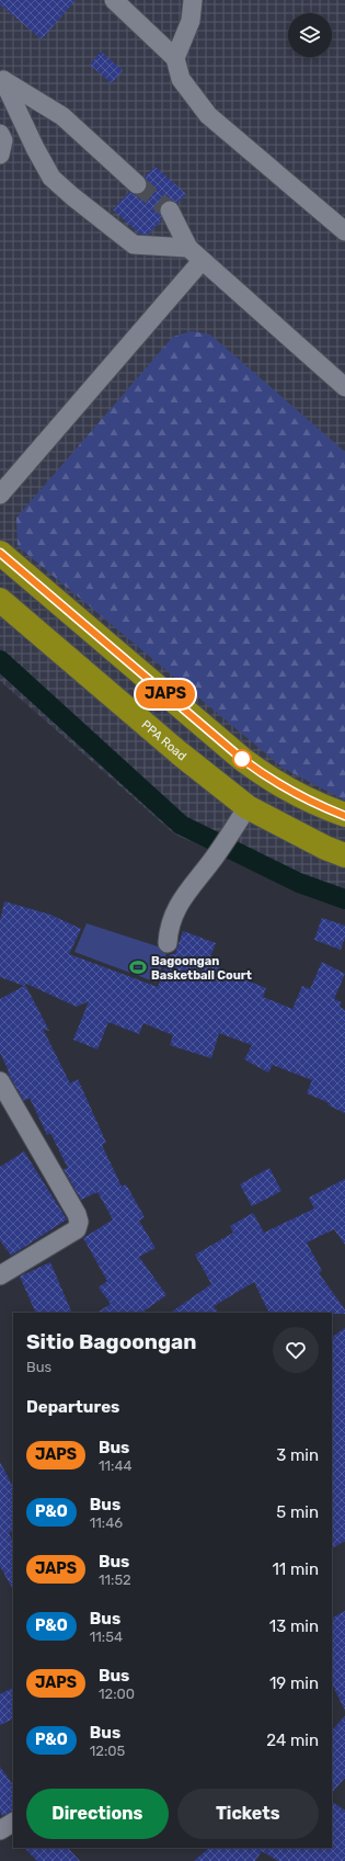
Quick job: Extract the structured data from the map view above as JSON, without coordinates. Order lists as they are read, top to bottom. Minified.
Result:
{"streets":{"highway":["PPA Road"]},"places":{"sports":["Bagoongan Basketball Court"]},"lines":["bus line JAPS"],"page":{"on_map":"JAPS","heading":[["Sitio Bagoongan","Bus"],"Departures"],"list":[{"mark":"JAPS","name":"Bus","note":"11:44","value":"3 min"},{"mark":"P&O","name":"Bus","note":"11:46","value":"5 min"},{"mark":"JAPS","name":"Bus","note":"11:52","value":"11 min"},{"mark":"P&O","name":"Bus","note":"11:54","value":"13 min"},{"mark":"JAPS","name":"Bus","note":"12:00","value":"19 min"},{"mark":"P&O","name":"Bus","note":"12:05","value":"24 min"}],"buttons":["Directions","Tickets"]}}
